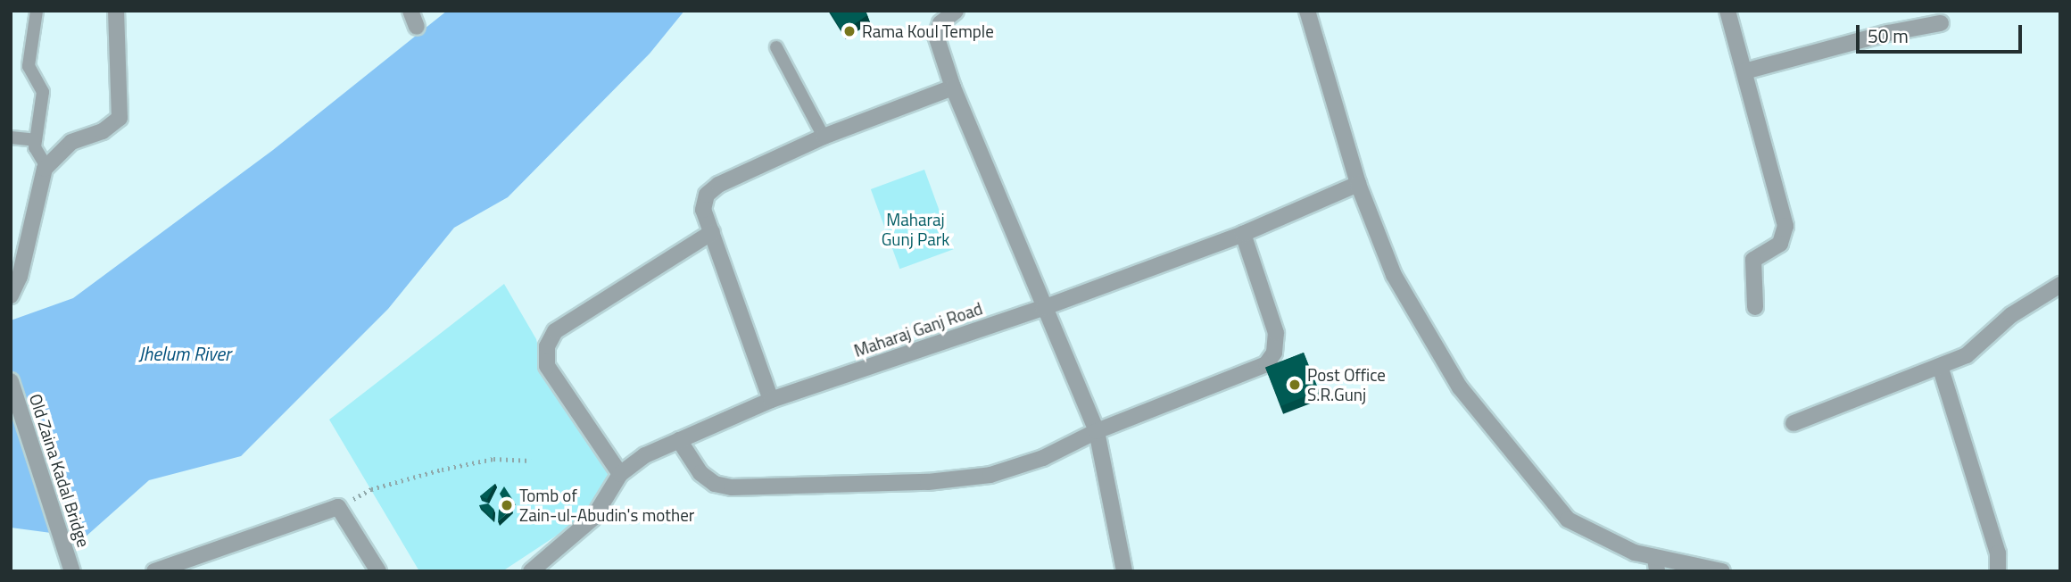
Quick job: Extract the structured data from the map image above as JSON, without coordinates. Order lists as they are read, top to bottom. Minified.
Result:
{"streets":{"street":["Maharaj Ganj Road","Old Zaina Kadal Bridge"]},"water":["Jhelum River"],"parks":["Maharaj Gunj Park"],"places":["Rama Koul Temple","Post Office S.R.Gunj","Tomb of Zain-ul-Abudin's mother"],"scale_bar":"50 m"}
